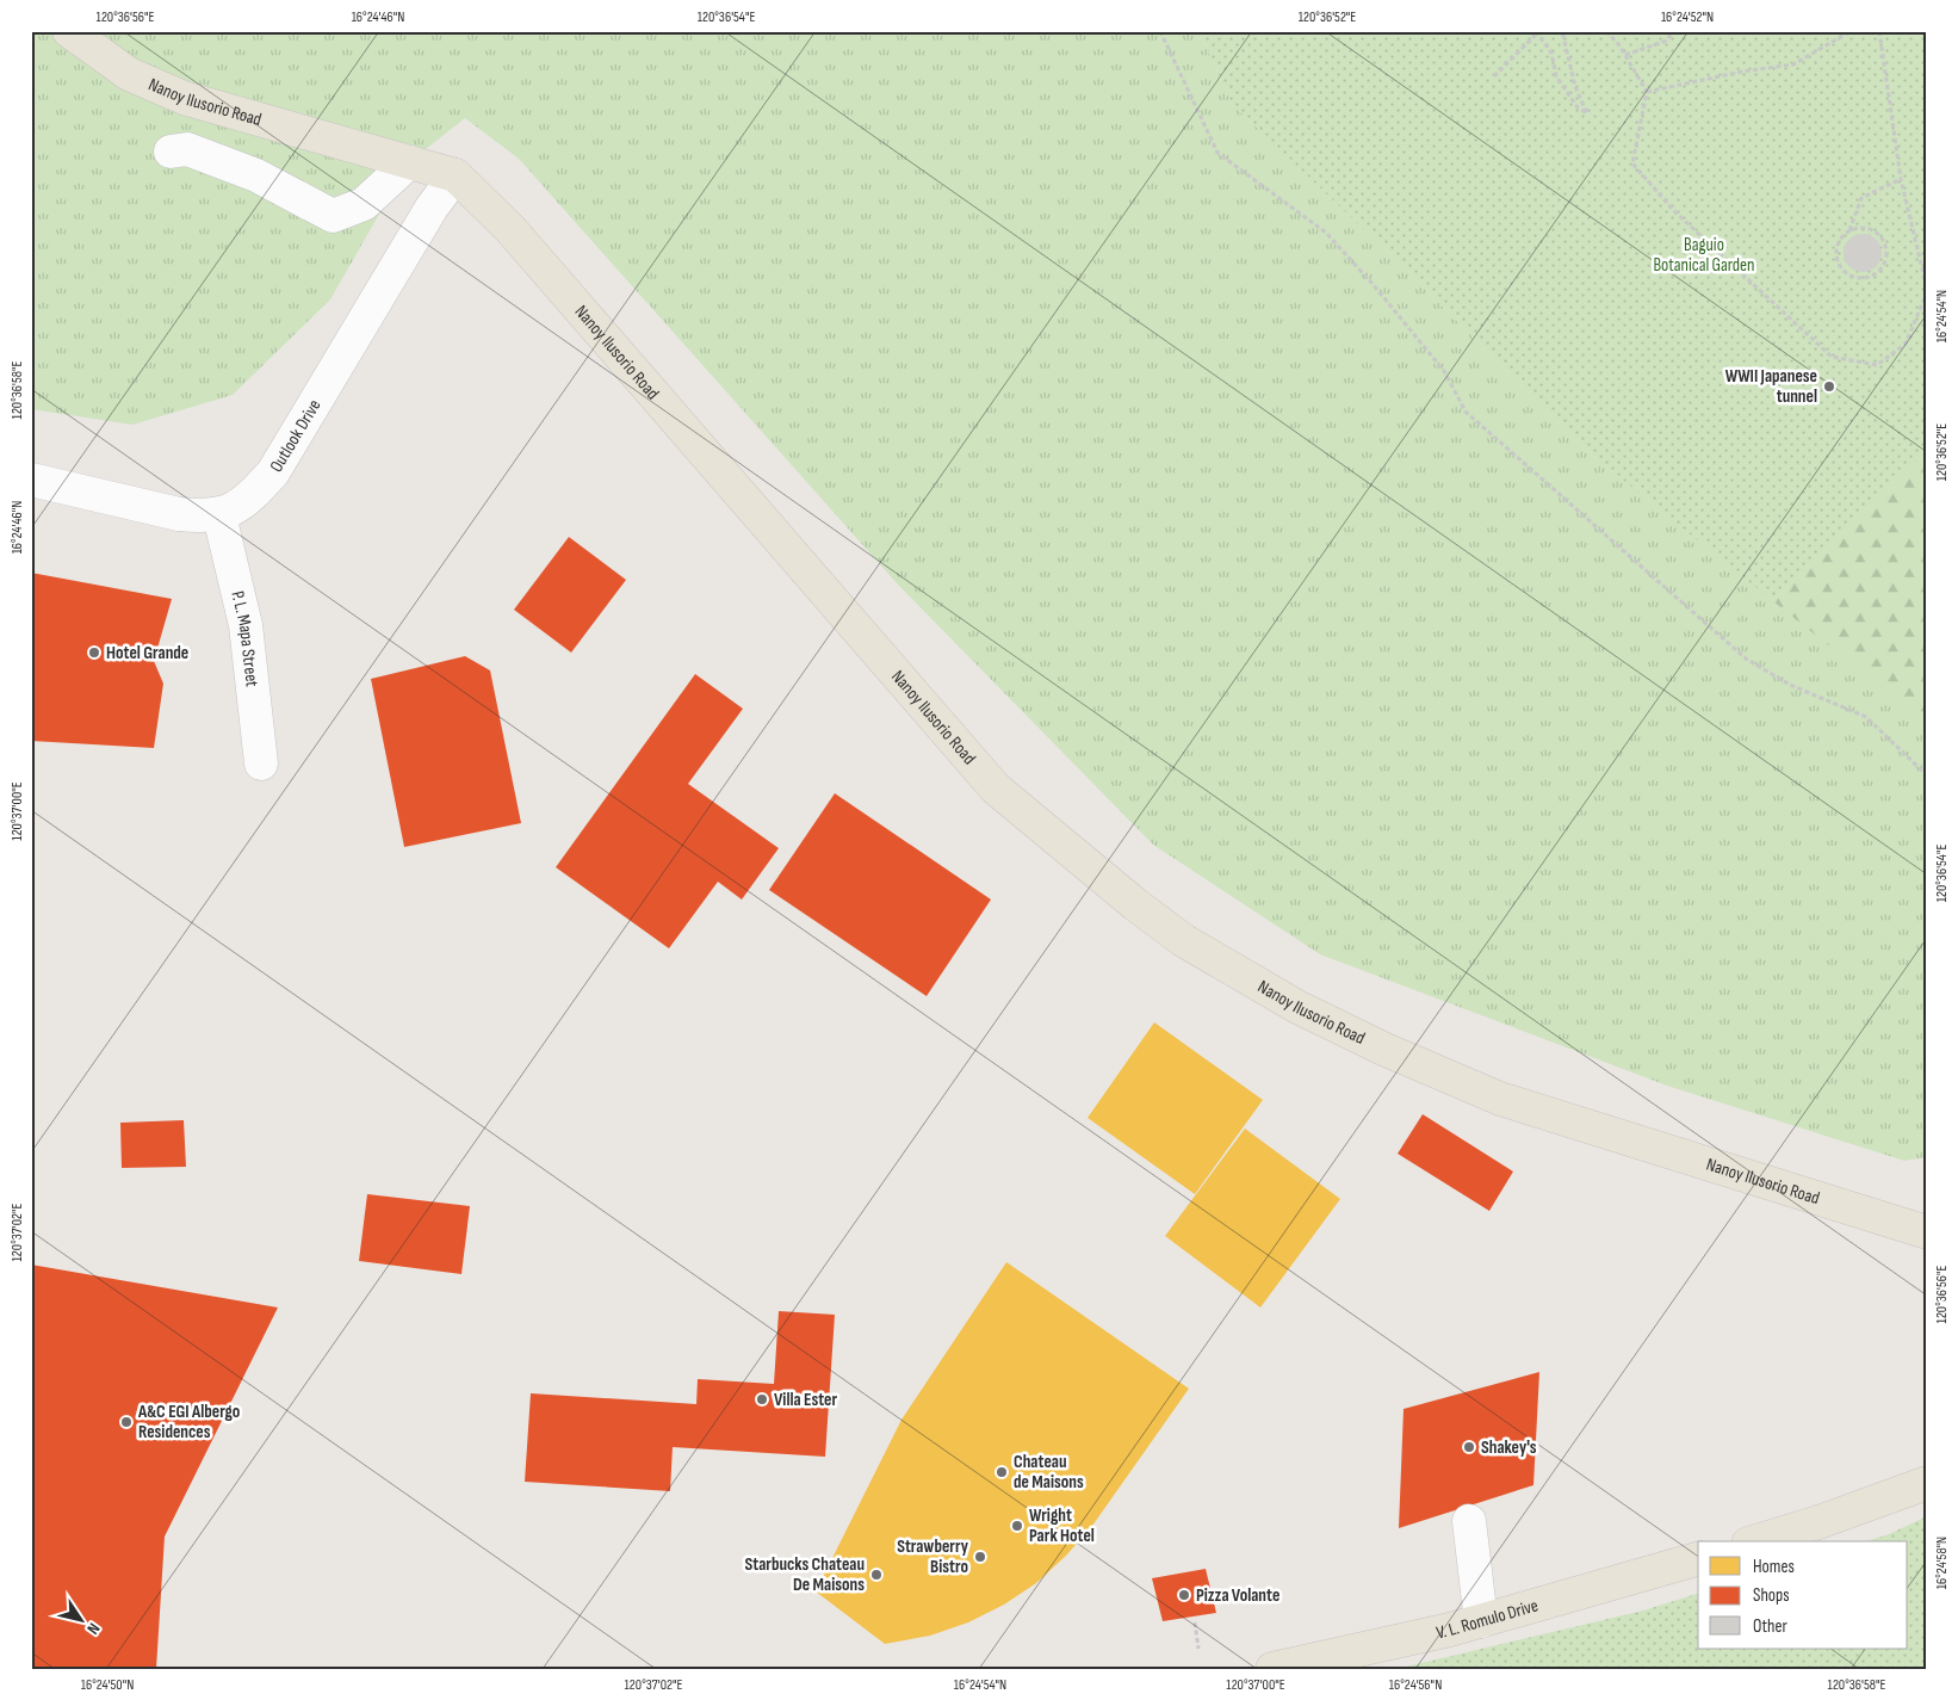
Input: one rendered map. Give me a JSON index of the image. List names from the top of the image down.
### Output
{
  "streets": {
    "main road": ["Nanoy Ilusorio Road", "V. L. Romulo Drive"],
    "street": ["Outlook Drive", "P. L. Mapa Street"]
  },
  "crossings": [
    ["Nanoy Ilusorio Road", "Outlook Drive"],
    ["Outlook Drive", "P. L. Mapa Street"]
  ],
  "parks": ["Baguio Botanical Garden"],
  "places": [
    "WWII Japanese tunnel",
    "Hotel Grande",
    "Villa Ester",
    "A&C EGI Albergo Residences",
    "Shakey's",
    "Chateau de Maisons",
    "Wright Park Hotel",
    "Strawberry Bistro",
    "Starbucks Chateau De Maisons",
    "Pizza Volante"
  ],
  "legend": ["Homes", "Shops", "Other"],
  "north": "bottom right",
  "coordinates": [
    "120°36'56\"E",
    "16°24'46\"N",
    "120°36'54\"E",
    "120°36'52\"E",
    "16°24'52\"N",
    "16°24'54\"N",
    "120°36'58\"E",
    "120°37'00\"E",
    "120°37'02\"E",
    "16°24'58\"N",
    "16°24'50\"N",
    "16°24'56\"N"
  ]
}
